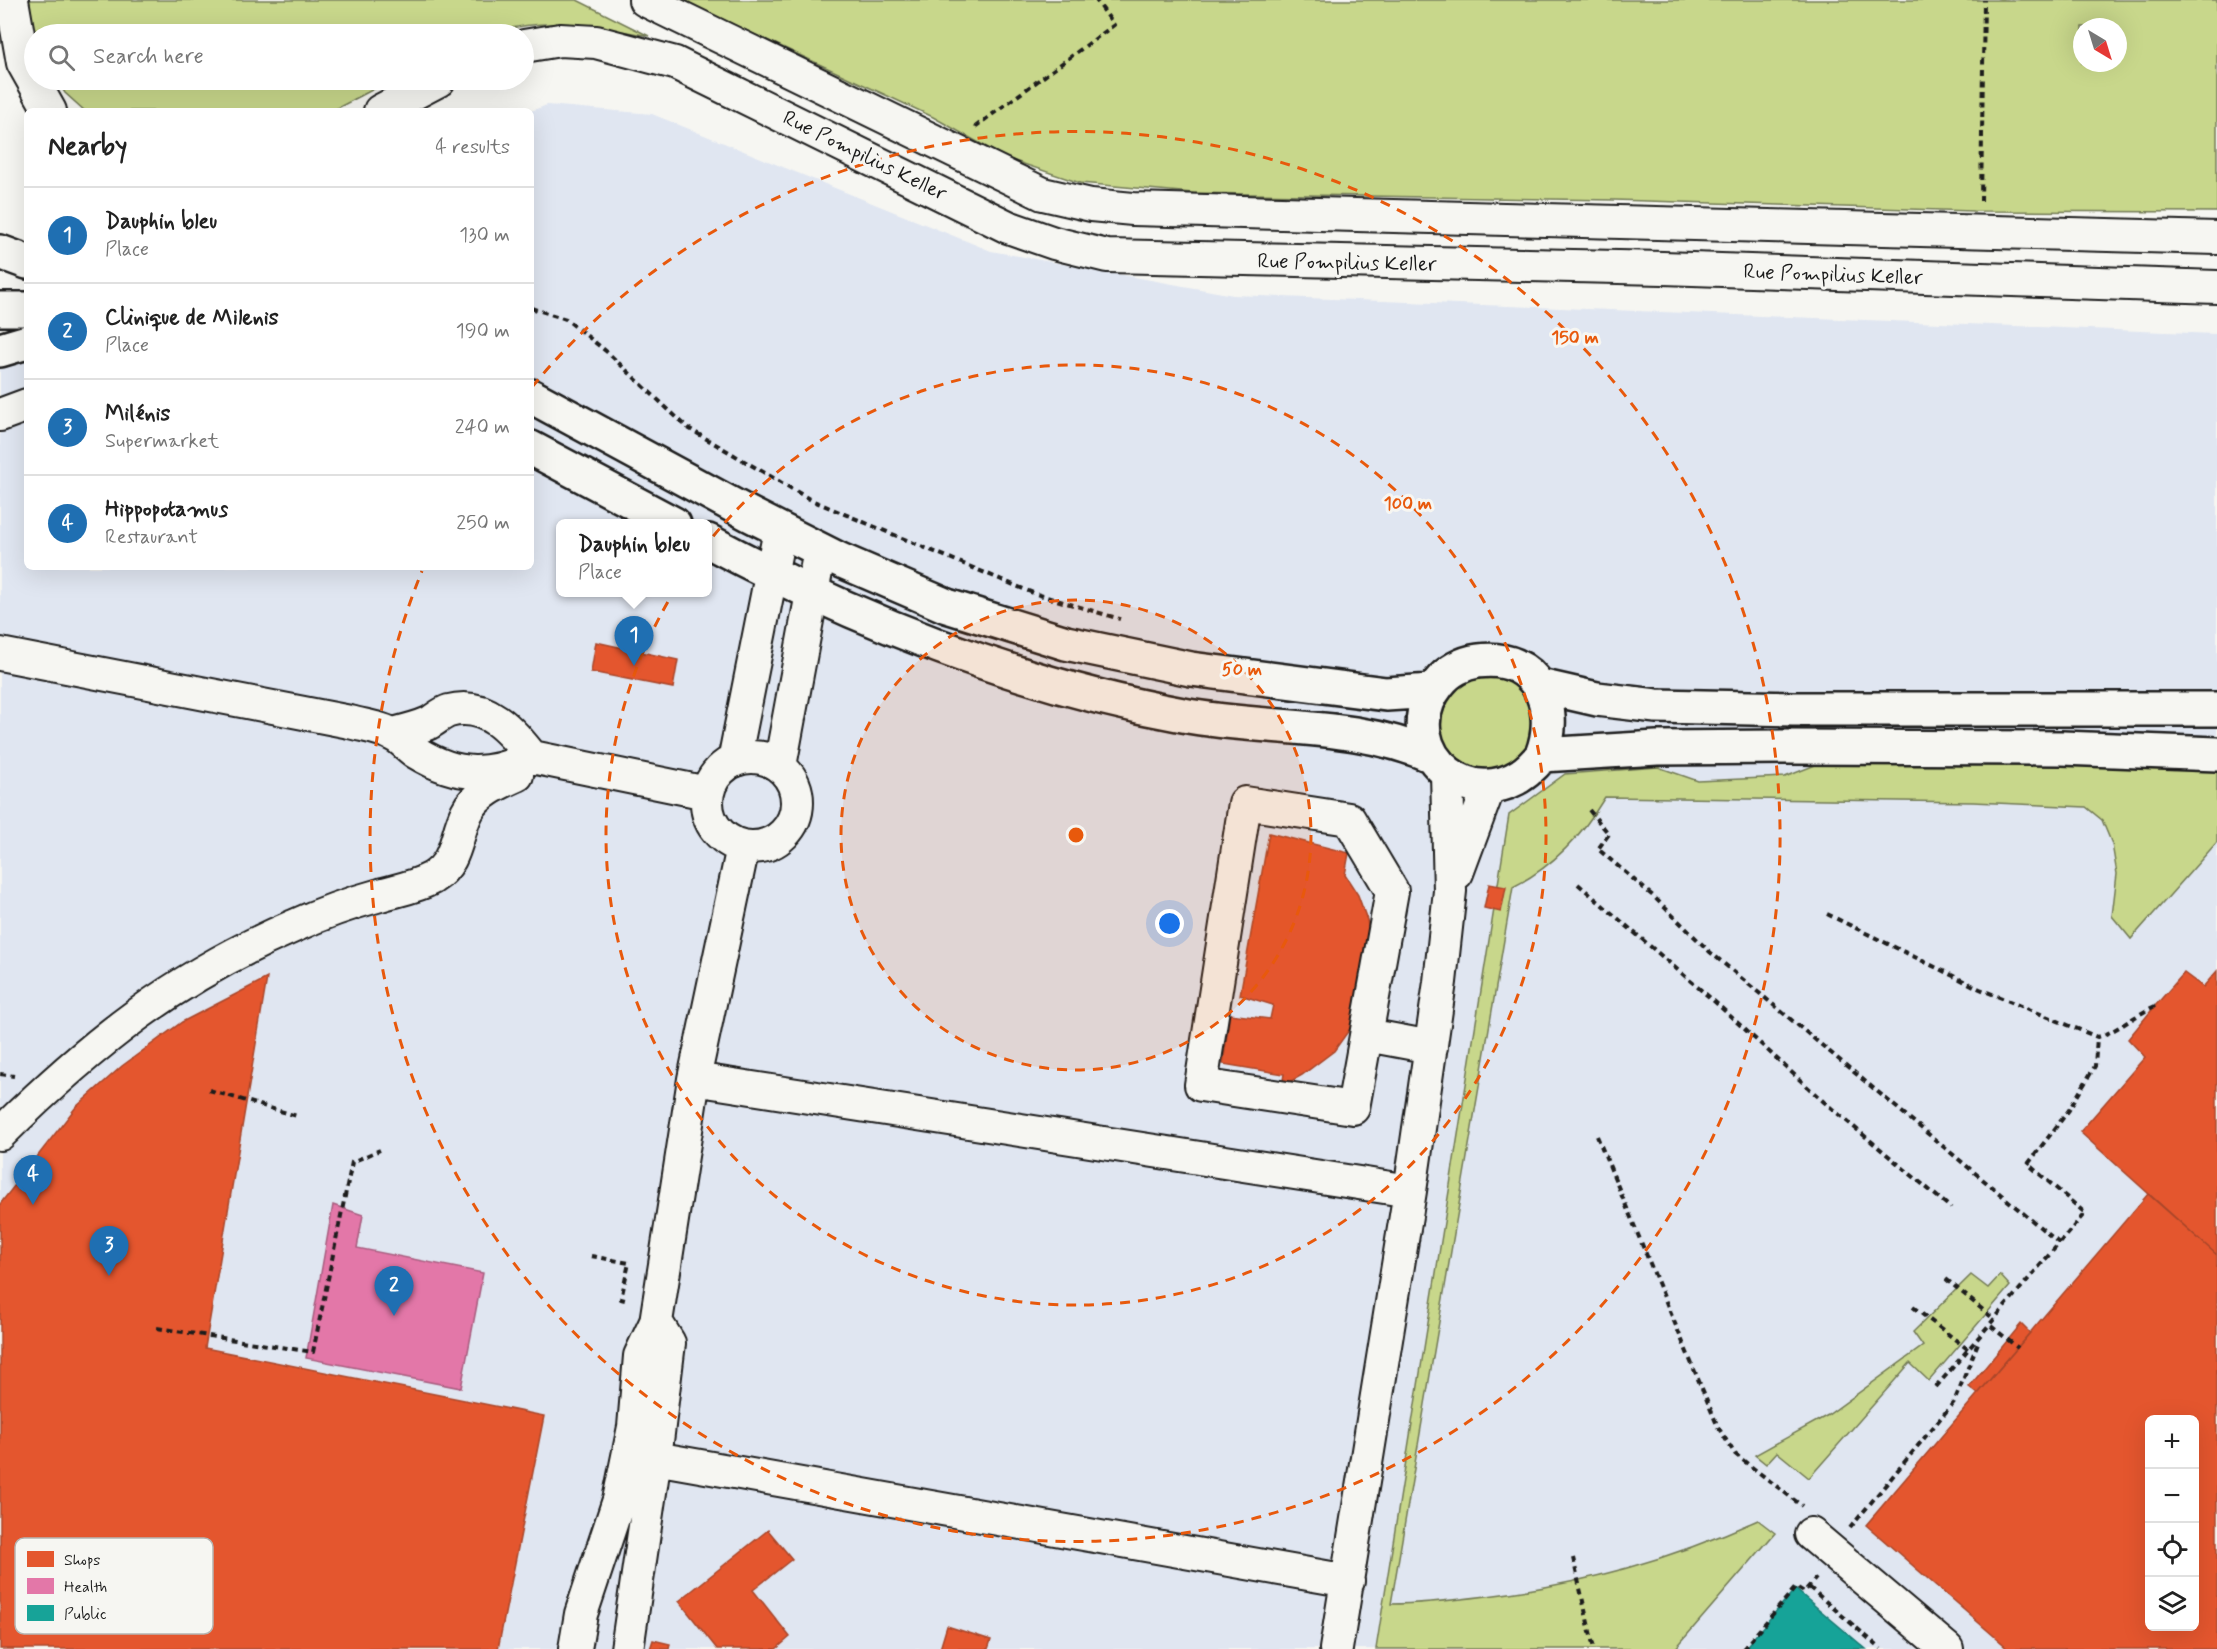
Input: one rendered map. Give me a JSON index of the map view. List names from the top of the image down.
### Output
{
  "streets": {
    "street": ["Rue Pompilius Keller"]
  },
  "legend": ["Shops", "Health", "Public"],
  "north": "bottom right",
  "page": {
    "search": "Search here",
    "heading": ["Nearby", "4 results"],
    "list": [
      {
        "mark": "1",
        "name": "Dauphin bleu",
        "note": "Place",
        "value": "130 m"
      },
      {
        "mark": "2",
        "name": "Clinique de Milenis",
        "note": "Place",
        "value": "190 m"
      },
      {
        "mark": "3",
        "name": "Milénis",
        "note": "Supermarket",
        "value": "240 m"
      },
      {
        "mark": "4",
        "name": "Hippopotamus",
        "note": "Restaurant",
        "value": "250 m"
      }
    ],
    "popup": ["Dauphin bleu", "Place"],
    "pins": [
      "1",
      "4",
      "3",
      "2"
    ],
    "map_buttons": ["+", "−"]
  },
  "rings": ["150 m", "100 m", "50 m"]
}
